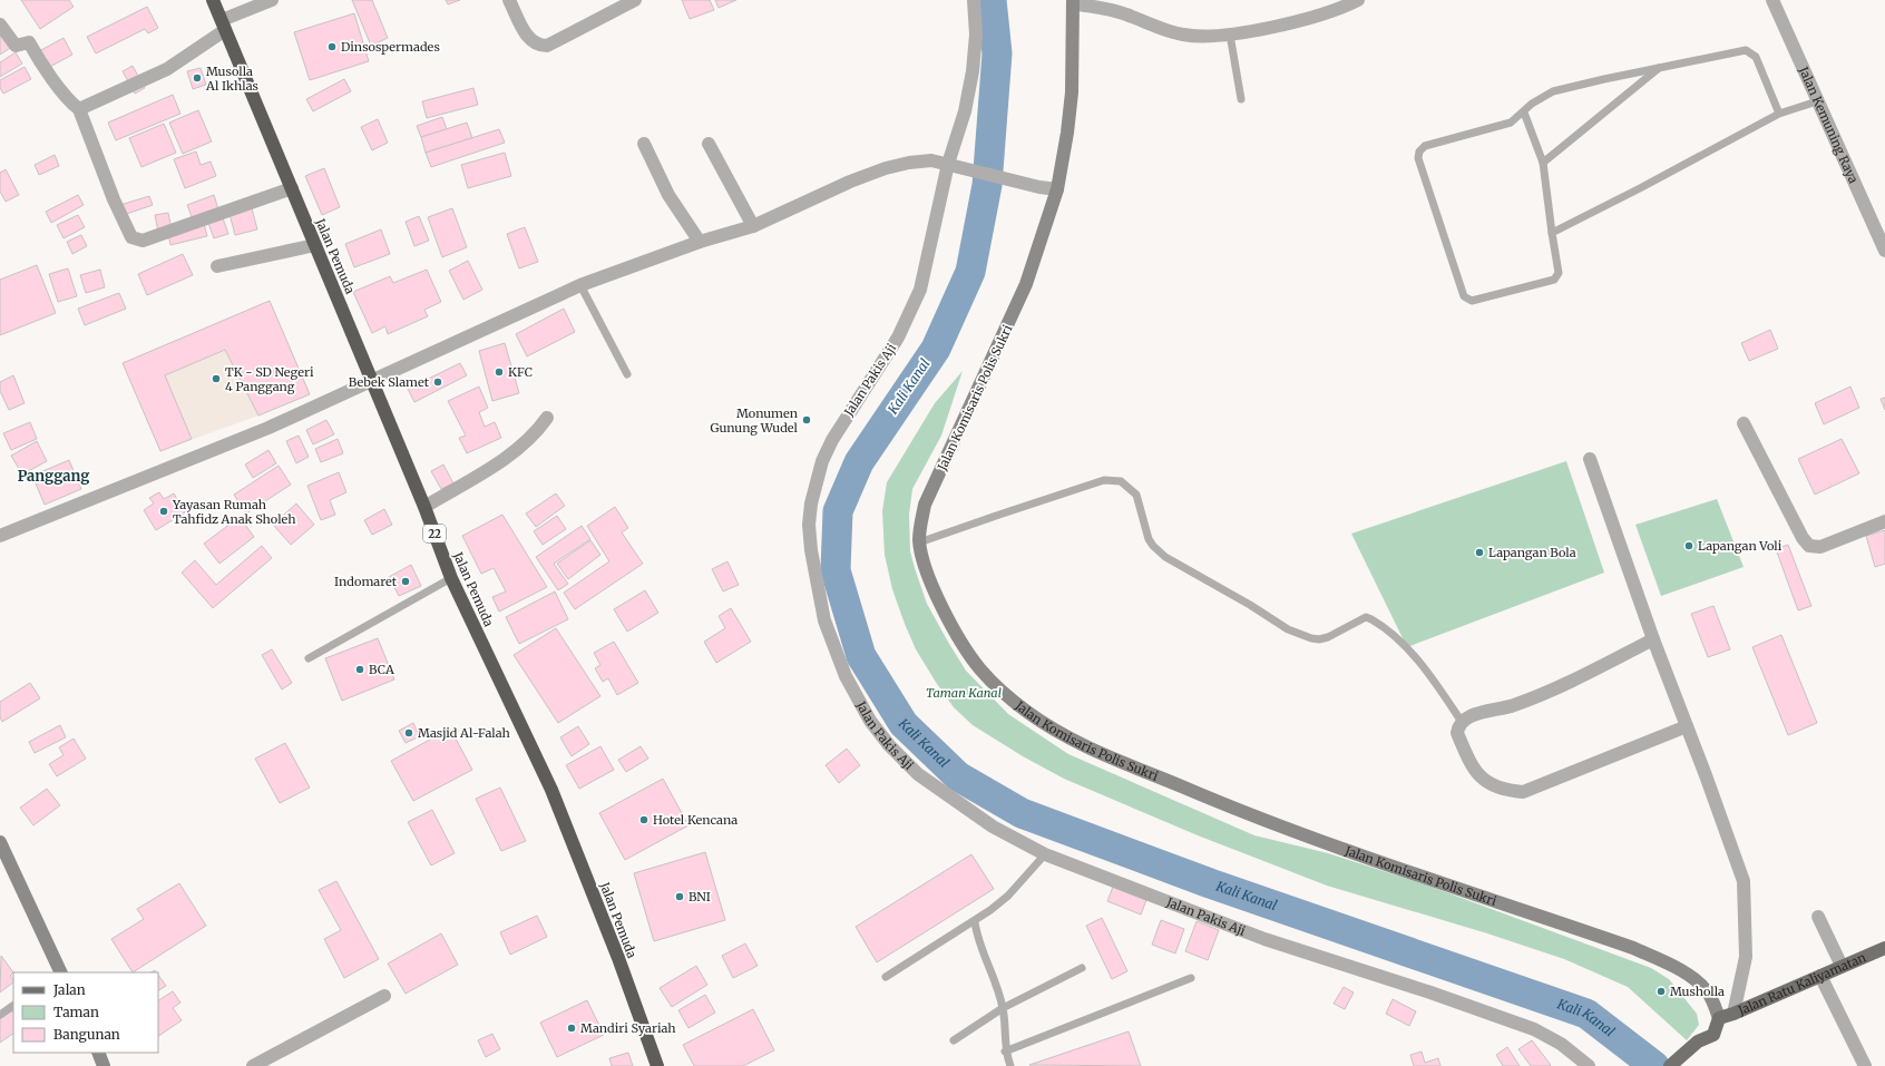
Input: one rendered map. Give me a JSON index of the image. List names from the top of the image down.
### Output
{
  "streets": {
    "highway": ["Jalan Pemuda", "22"],
    "main road": ["Jalan Komisaris Polis Sukri", "Jalan Ratu Kaliyamatan"],
    "street": ["Jalan Kemuning Raya", "Jalan Pakis Aji"]
  },
  "crossings": [
    ["Jalan Komisaris Polis Sukri", "Jalan Ratu Kaliyamatan"]
  ],
  "districts": ["Panggang"],
  "water": ["Kali Kanal"],
  "parks": ["Taman Kanal"],
  "places": [
    "Dinsospermades",
    "Musolla Al Ikhlas",
    "KFC",
    "TK - SD Negeri 4 Panggang",
    "Bebek Slamet",
    "Monumen Gunung Wudel",
    "Yayasan Rumah Tahfidz Anak Sholeh",
    "Lapangan Voli",
    "Lapangan Bola",
    "Indomaret",
    "BCA",
    "Masjid Al-Falah",
    "Hotel Kencana",
    "BNI",
    "Musholla",
    "Mandiri Syariah"
  ],
  "legend": ["Jalan", "Taman", "Bangunan"]
}
